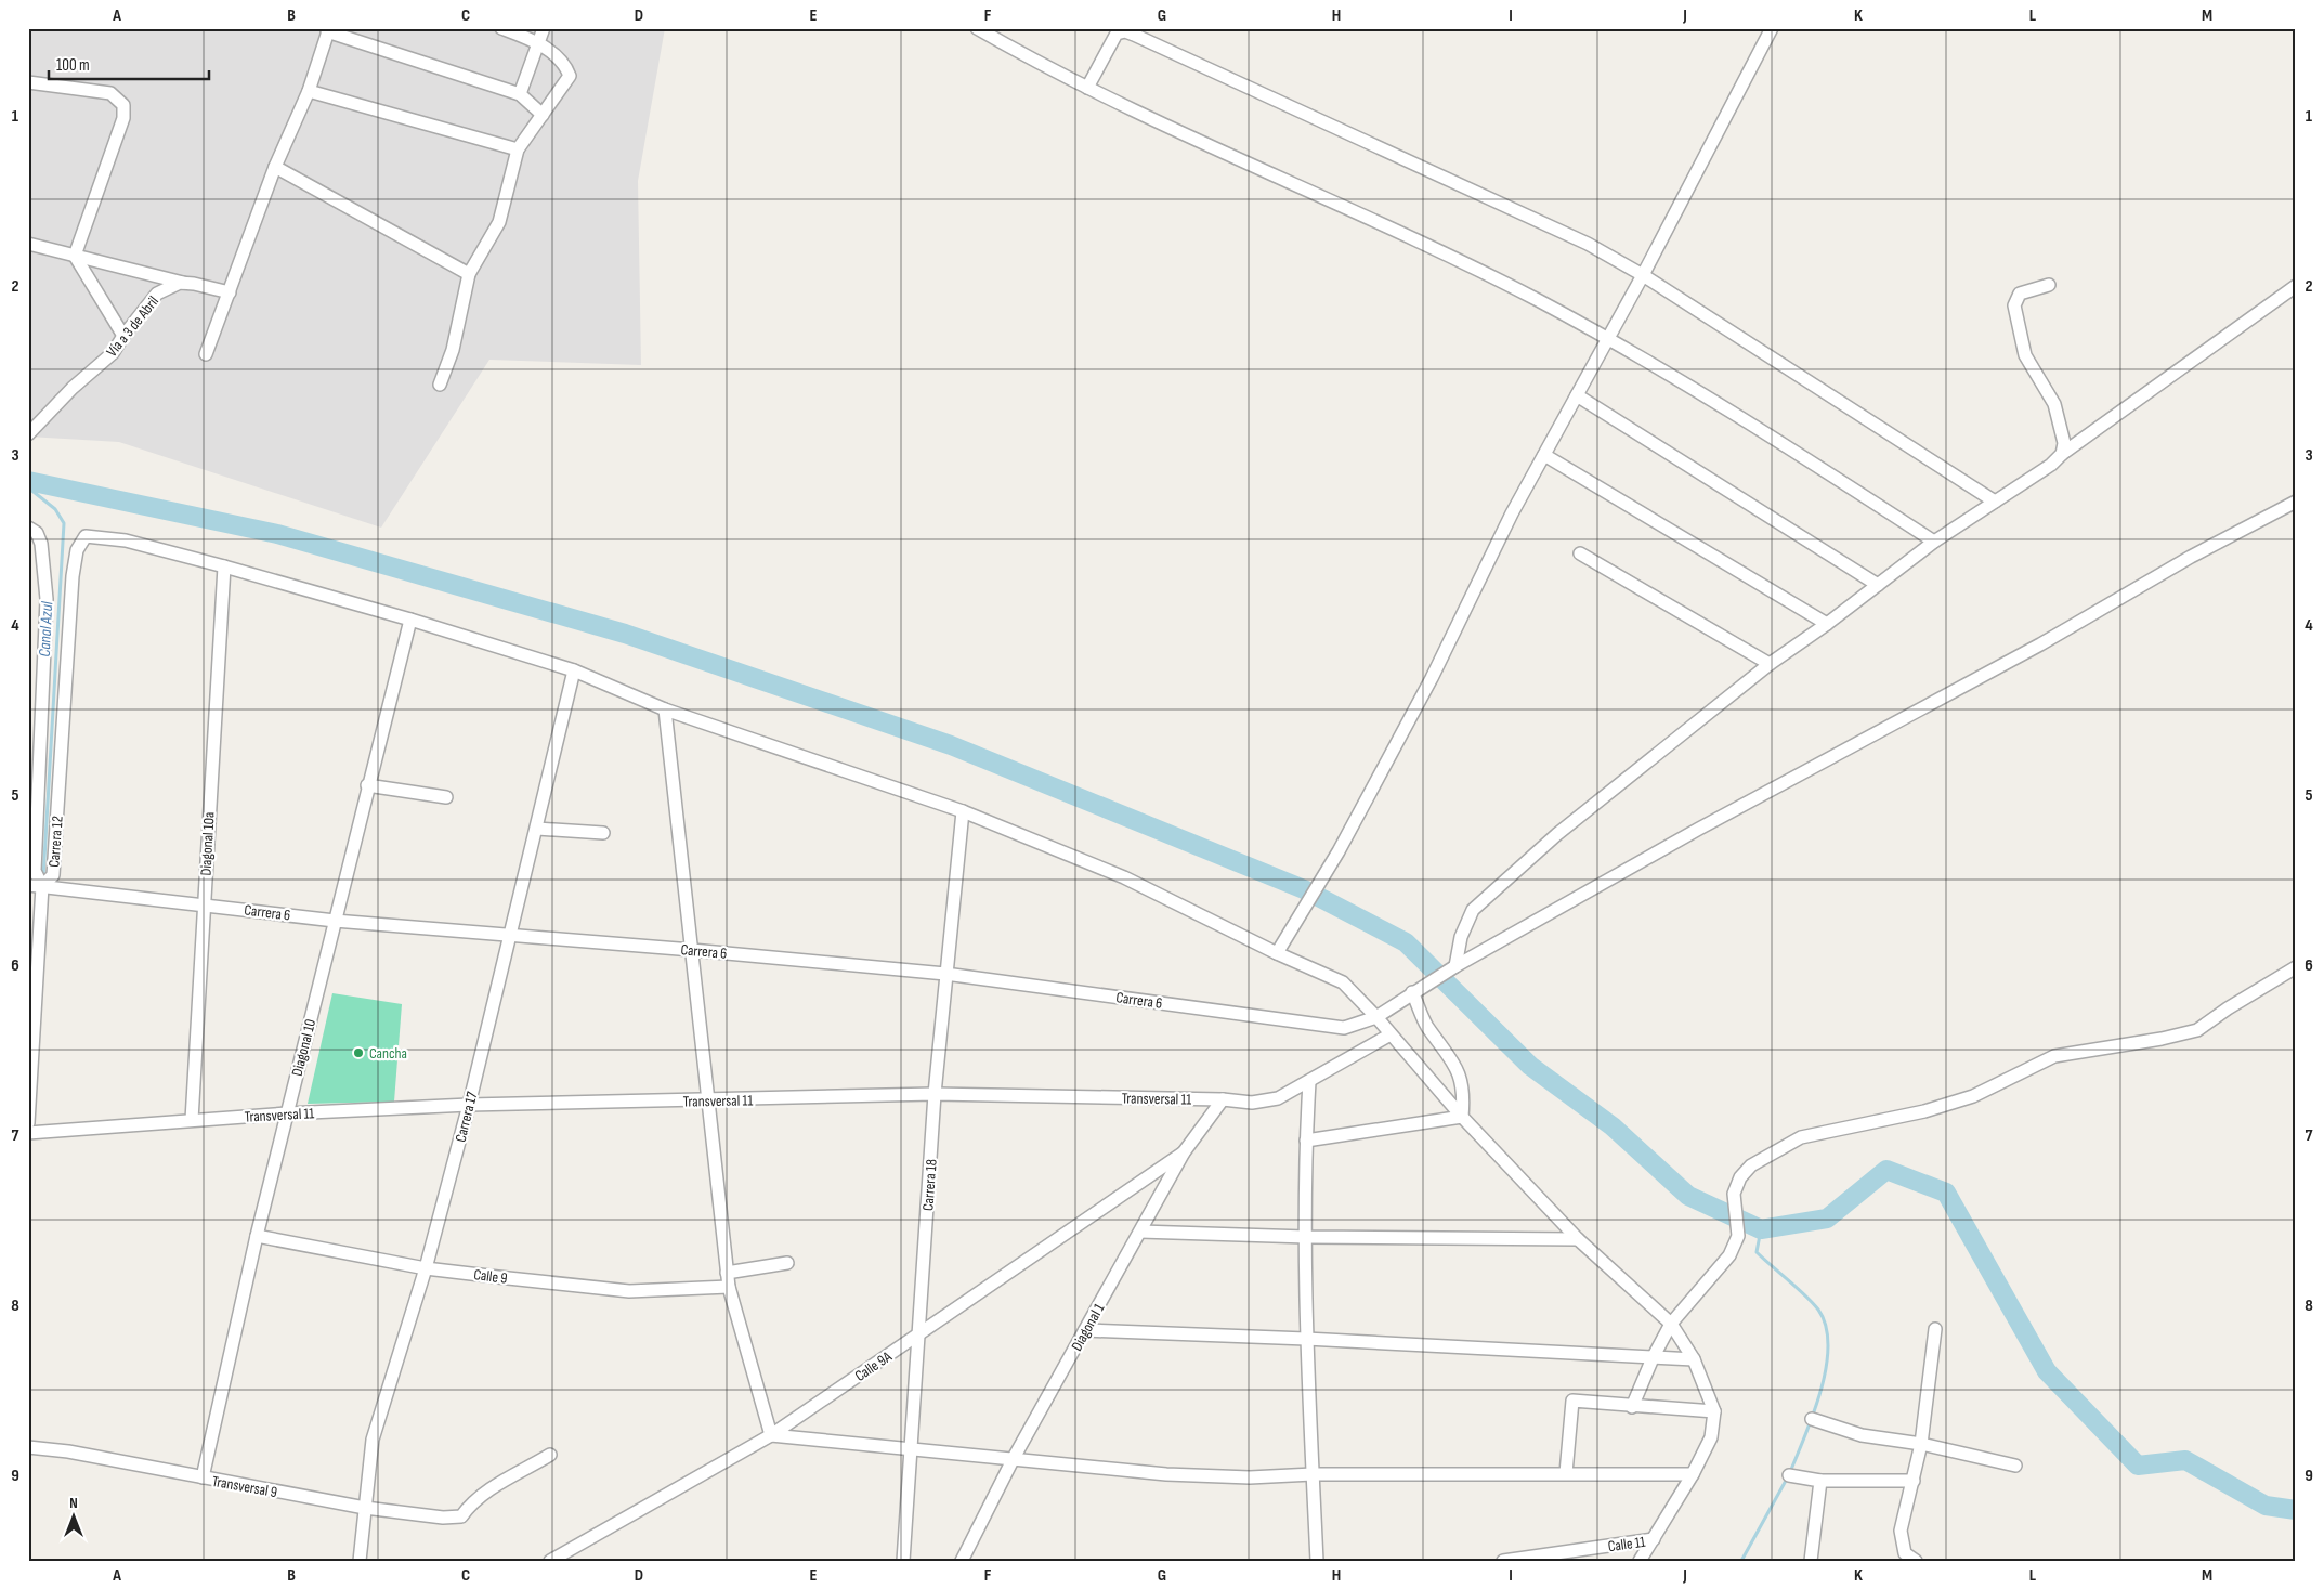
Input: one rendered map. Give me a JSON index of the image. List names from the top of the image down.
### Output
{
  "streets": {
    "street": [
      "Vía a 3 de Abril",
      "Carrera 12",
      "Diagonal 10a",
      "Carrera 6",
      "Diagonal 10",
      "Transversal 11",
      "Carrera 17",
      "Carrera 18",
      "Calle 9",
      "Diagonal 1",
      "Calle 9A",
      "Transversal 9",
      "Calle 11"
    ]
  },
  "crossings": [
    ["Carrera 12", "Diagonal 10a"],
    ["Carrera 12", "Carrera 6"],
    ["Diagonal 10a", "Carrera 6"],
    ["Diagonal 10a", "Transversal 11"],
    ["Carrera 6", "Diagonal 10"],
    ["Carrera 6", "Carrera 17"],
    ["Carrera 6", "Carrera 18"],
    ["Diagonal 10", "Transversal 11"],
    ["Diagonal 10", "Calle 9"],
    ["Diagonal 10", "Transversal 9"],
    ["Transversal 11", "Carrera 17"],
    ["Transversal 11", "Carrera 18"],
    ["Transversal 11", "Diagonal 1"],
    ["Carrera 17", "Calle 9"],
    ["Carrera 17", "Transversal 9"],
    ["Carrera 18", "Calle 9A"],
    ["Diagonal 1", "Calle 9A"]
  ],
  "water": ["Canal Azul"],
  "places": ["Cancha"],
  "scale_bar": "100 m",
  "north": "top",
  "grid": {
    "columns": [
      "A",
      "B",
      "C",
      "D",
      "E",
      "F",
      "G",
      "H",
      "I",
      "J",
      "K",
      "L",
      "M"
    ],
    "rows": [
      "1",
      "2",
      "3",
      "4",
      "5",
      "6",
      "7",
      "8",
      "9"
    ]
  }
}
